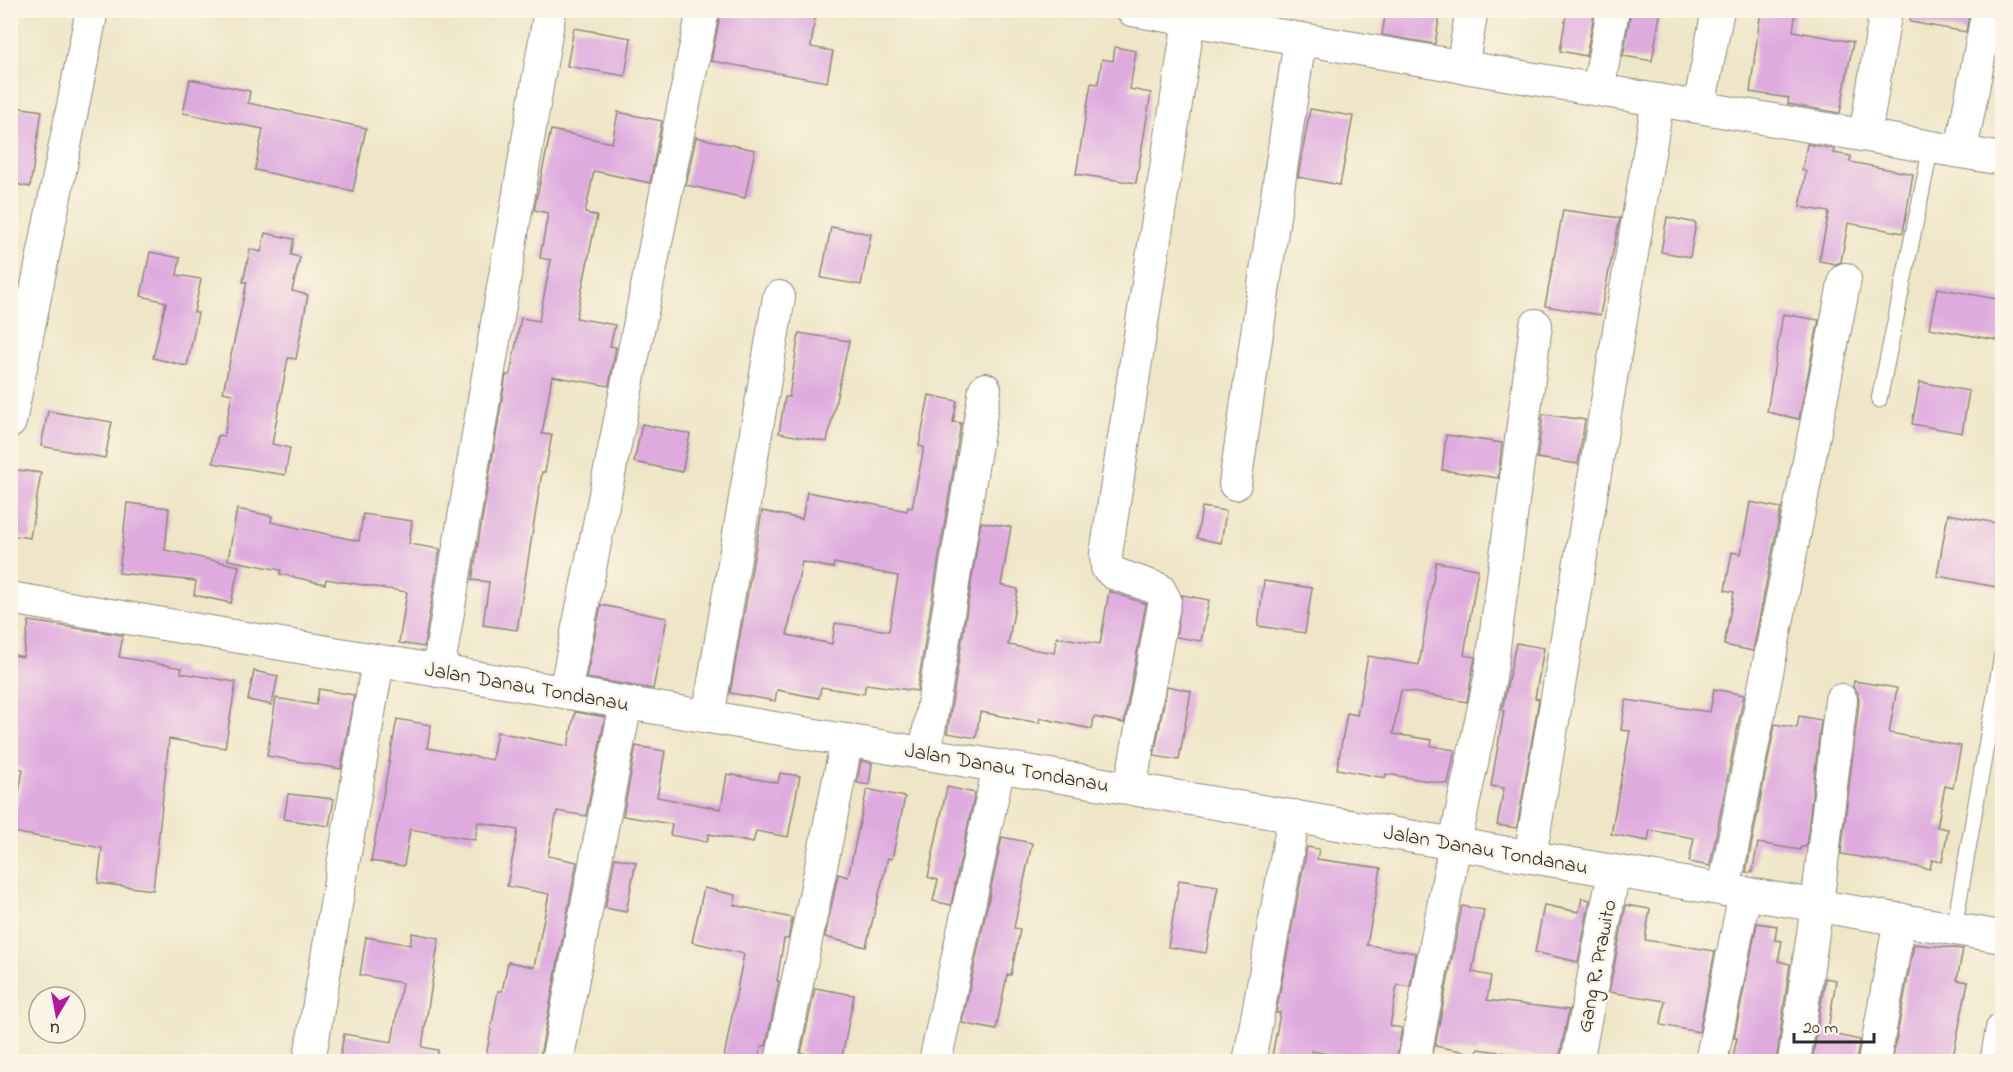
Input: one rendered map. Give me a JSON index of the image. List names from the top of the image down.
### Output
{
  "streets": {
    "street": ["Jalan Danau Tondanau", "Gang R. Prawito"]
  },
  "crossings": [
    ["Jalan Danau Tondanau", "Gang R. Prawito"]
  ],
  "scale_bar": "20 m",
  "north": "bottom"
}
